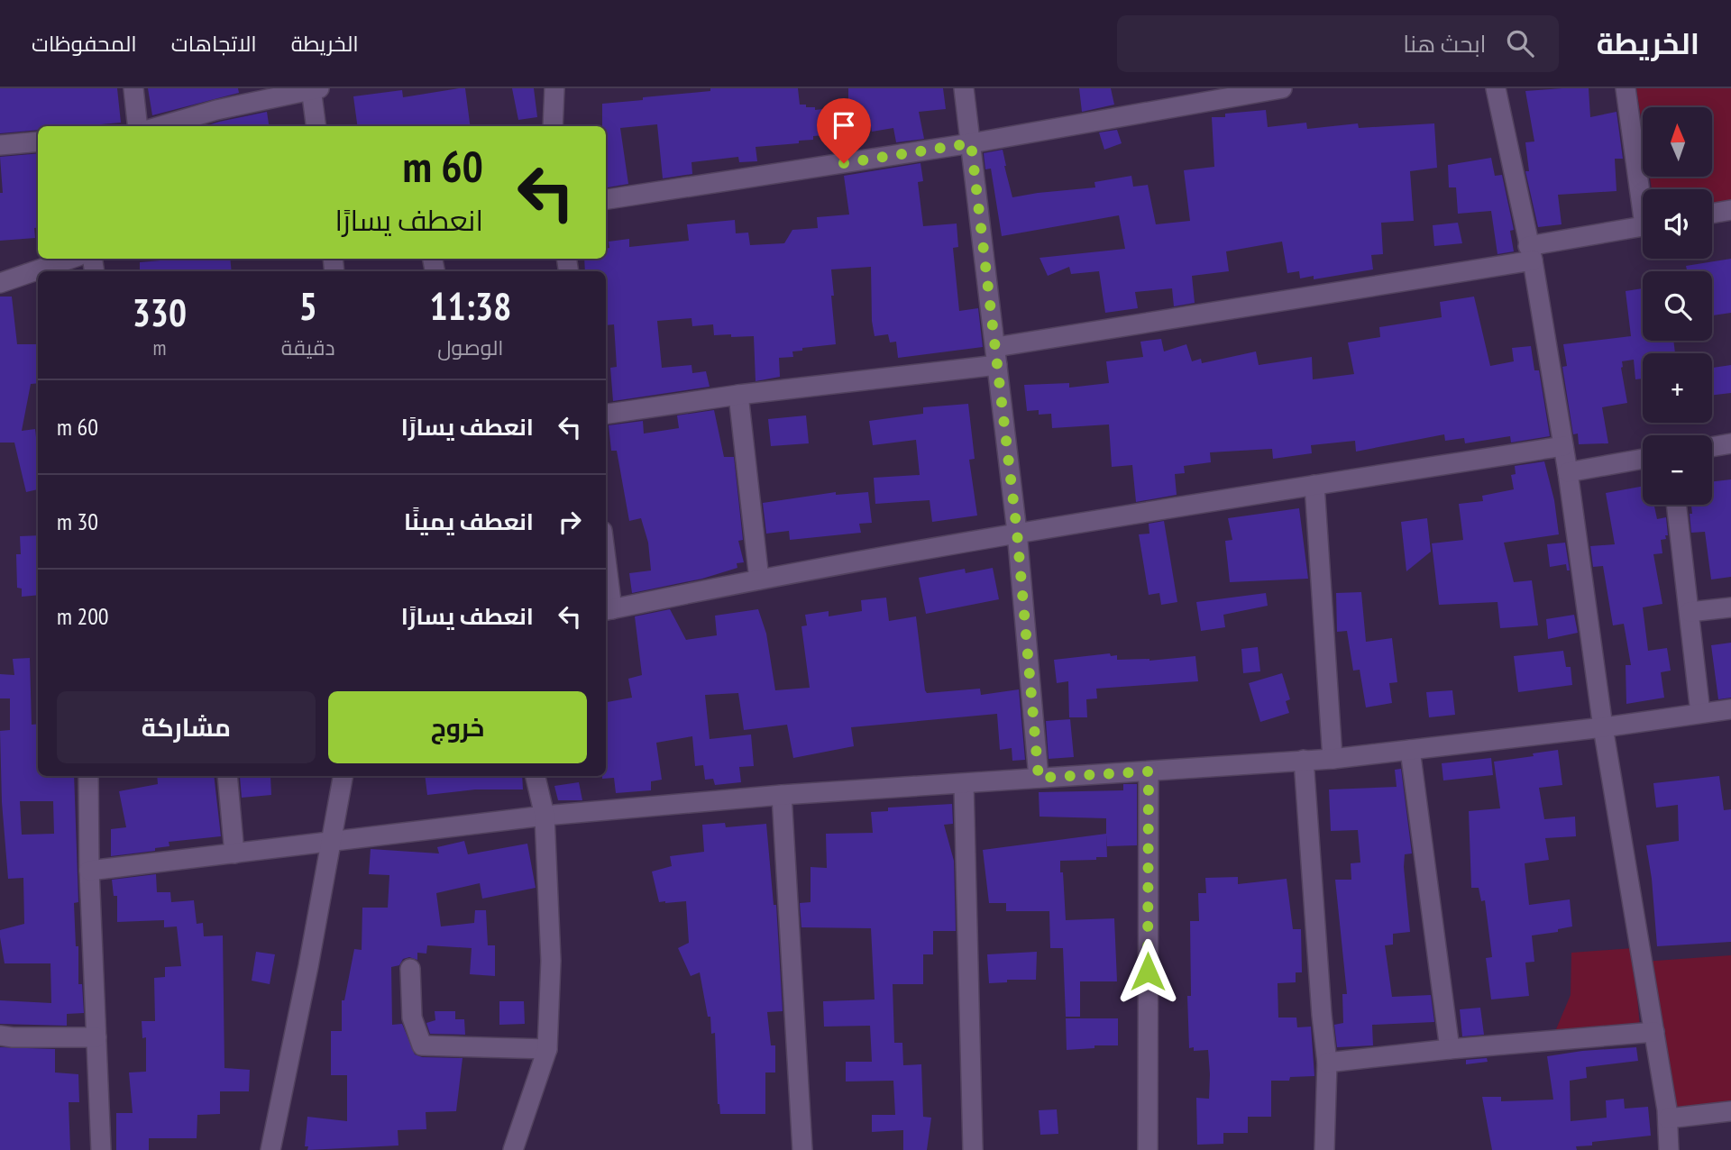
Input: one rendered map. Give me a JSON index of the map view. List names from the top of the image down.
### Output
{
  "north": "top",
  "page": {
    "header": "الخريطة",
    "search": "ابحث هنا",
    "nav": ["الخريطة", "الاتجاهات", "المحفوظات"],
    "map_buttons": ["+", "−"],
    "turn": ["60 m", "انعطف يسارًا"],
    "eta": [
      "11:38",
      "الوصول",
      "5",
      "دقيقة",
      "330",
      "m"
    ],
    "list": [
      {
        "name": "انعطف يسارًا",
        "value": "60 m"
      },
      {
        "name": "انعطف يمينًا",
        "value": "30 m"
      },
      {
        "name": "انعطف يسارًا",
        "value": "200 m"
      }
    ],
    "buttons": ["خروج", "مشاركة"]
  }
}
